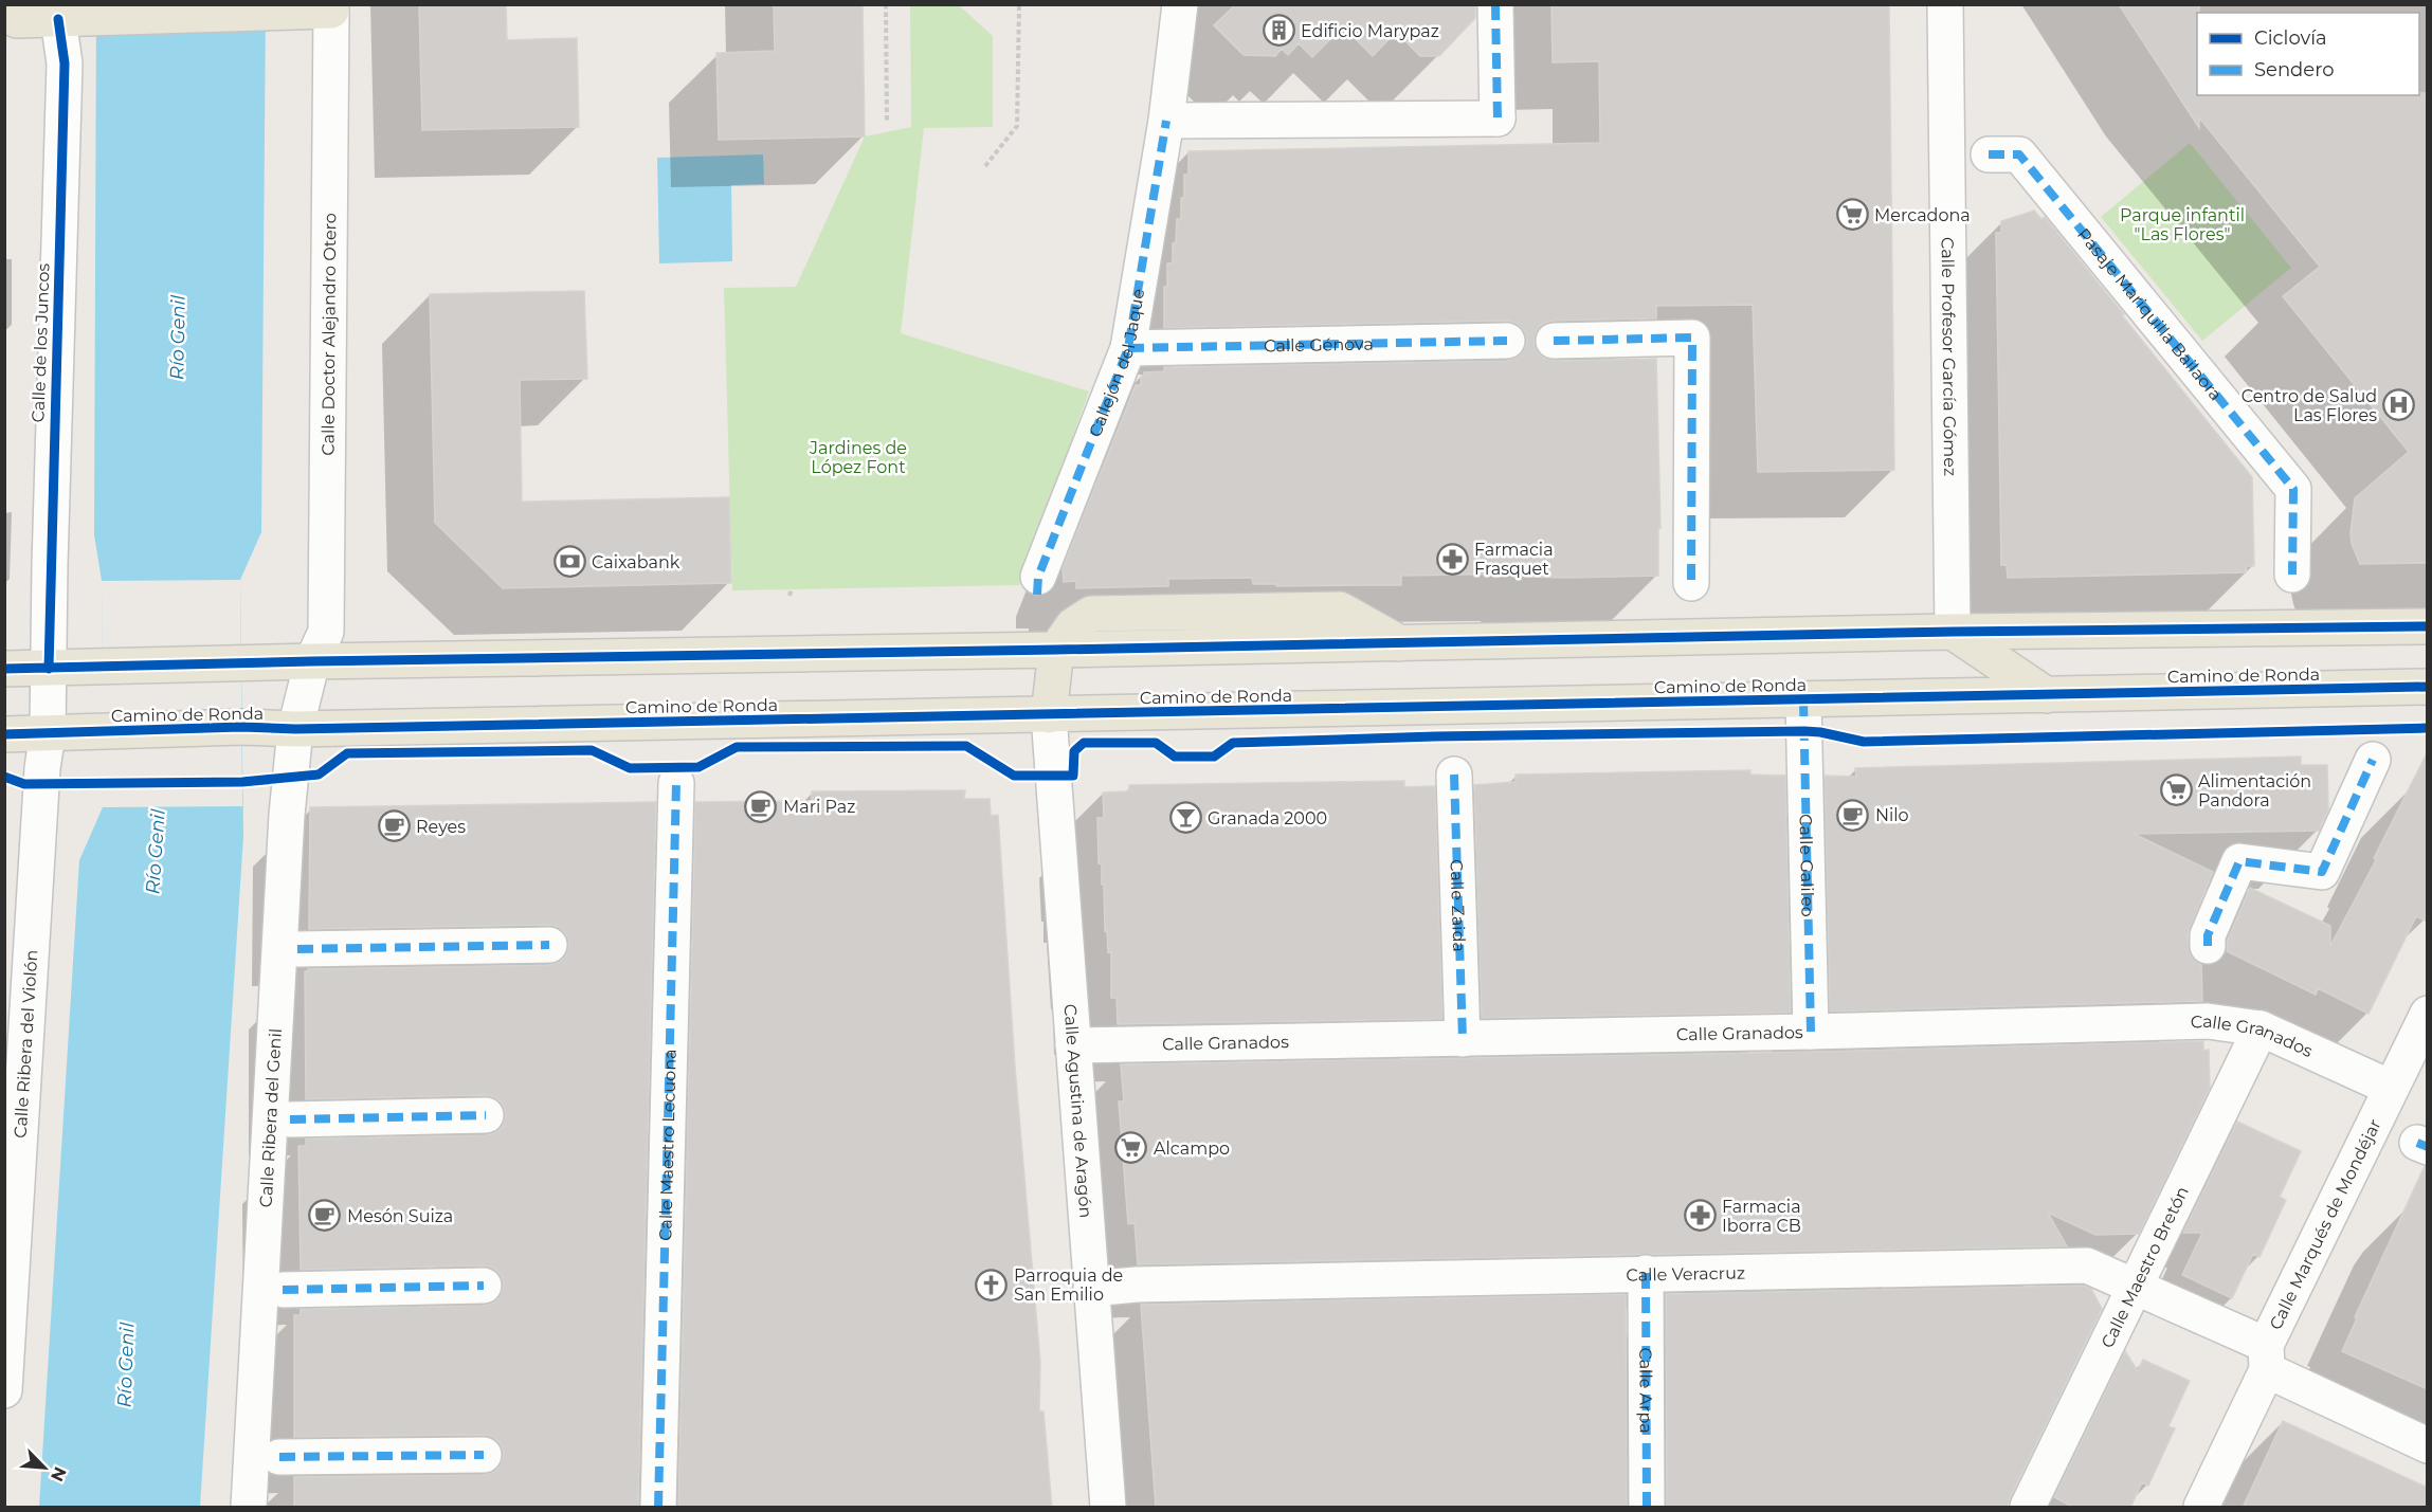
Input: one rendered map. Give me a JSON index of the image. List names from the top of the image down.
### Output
{
  "streets": {
    "main road": ["Camino de Ronda"],
    "street": [
      "Pasaje Mariquilla Bailaora",
      "Calle Doctor Alejandro Otero",
      "Calle de los Juncos",
      "Calle Génova",
      "Calle Profesor García Gómez",
      "Callejón del Jaque",
      "Calle Galileo",
      "Calle Zaida",
      "Calle Granados",
      "Calle Ribera del Violón",
      "Calle Agustina de Aragón",
      "Calle Ribera del Genil",
      "Calle Maestro Lecuona",
      "Calle Marqués de Mondéjar",
      "Calle Maestro Bretón",
      "Calle Veracruz",
      "Calle Arpa"
    ]
  },
  "crossings": [
    ["Calle Doctor Alejandro Otero", "Camino de Ronda"],
    ["Calle Doctor Alejandro Otero", "Calle Ribera del Genil"],
    ["Calle de los Juncos", "Camino de Ronda"],
    ["Calle de los Juncos", "Calle Ribera del Violón"],
    ["Calle Génova", "Callejón del Jaque"],
    ["Camino de Ronda", "Calle Galileo"],
    ["Camino de Ronda", "Calle Ribera del Violón"],
    ["Camino de Ronda", "Calle Agustina de Aragón"],
    ["Camino de Ronda", "Calle Ribera del Genil"],
    ["Calle Galileo", "Calle Granados"],
    ["Calle Zaida", "Calle Granados"],
    ["Calle Granados", "Calle Agustina de Aragón"],
    ["Calle Granados", "Calle Marqués de Mondéjar"],
    ["Calle Granados", "Calle Maestro Bretón"],
    ["Calle Agustina de Aragón", "Calle Veracruz"],
    ["Calle Marqués de Mondéjar", "Calle Veracruz"],
    ["Calle Maestro Bretón", "Calle Veracruz"],
    ["Calle Veracruz", "Calle Arpa"]
  ],
  "water": ["Río Genil"],
  "parks": ["Parque infantil \"Las Flores\"", "Jardines de López Font"],
  "places": {
    "building": ["Edificio Marypaz"],
    "supermarket": ["Mercadona", "Alimentación Pandora", "Alcampo"],
    "hospital": ["Centro de Salud Las Flores"],
    "pharmacy": ["Farmacia Frasquet", "Farmacia Iborra CB"],
    "bank": ["Caixabank"],
    "cafe": [
      "Mari Paz",
      "Nilo",
      "Reyes",
      "Mesón Suiza"
    ],
    "bar": ["Granada 2000"],
    "church": ["Parroquia de San Emilio"]
  },
  "legend": ["Ciclovía", "Sendero"],
  "north": "bottom right"
}
